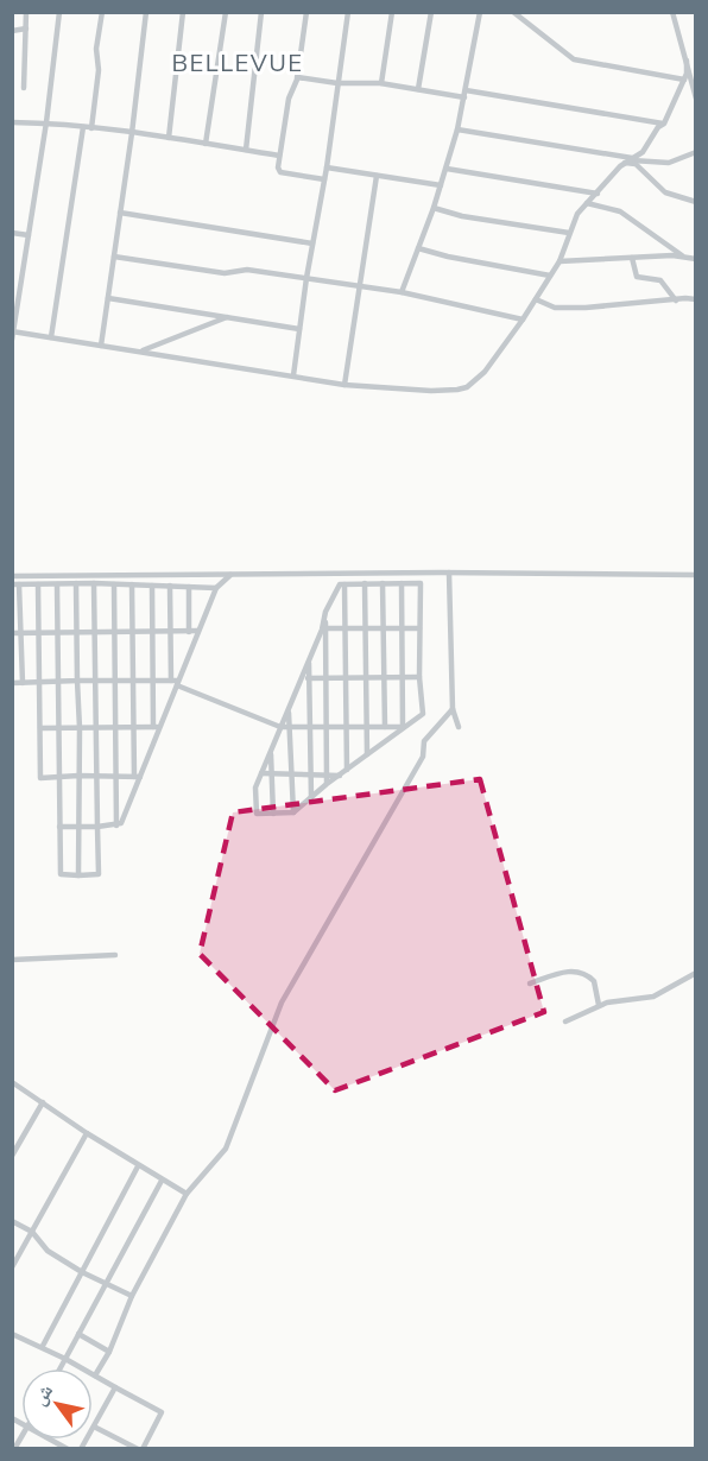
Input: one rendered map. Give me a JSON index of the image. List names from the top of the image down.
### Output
{
  "districts": ["BELLEVUE"],
  "north": "top left"
}
